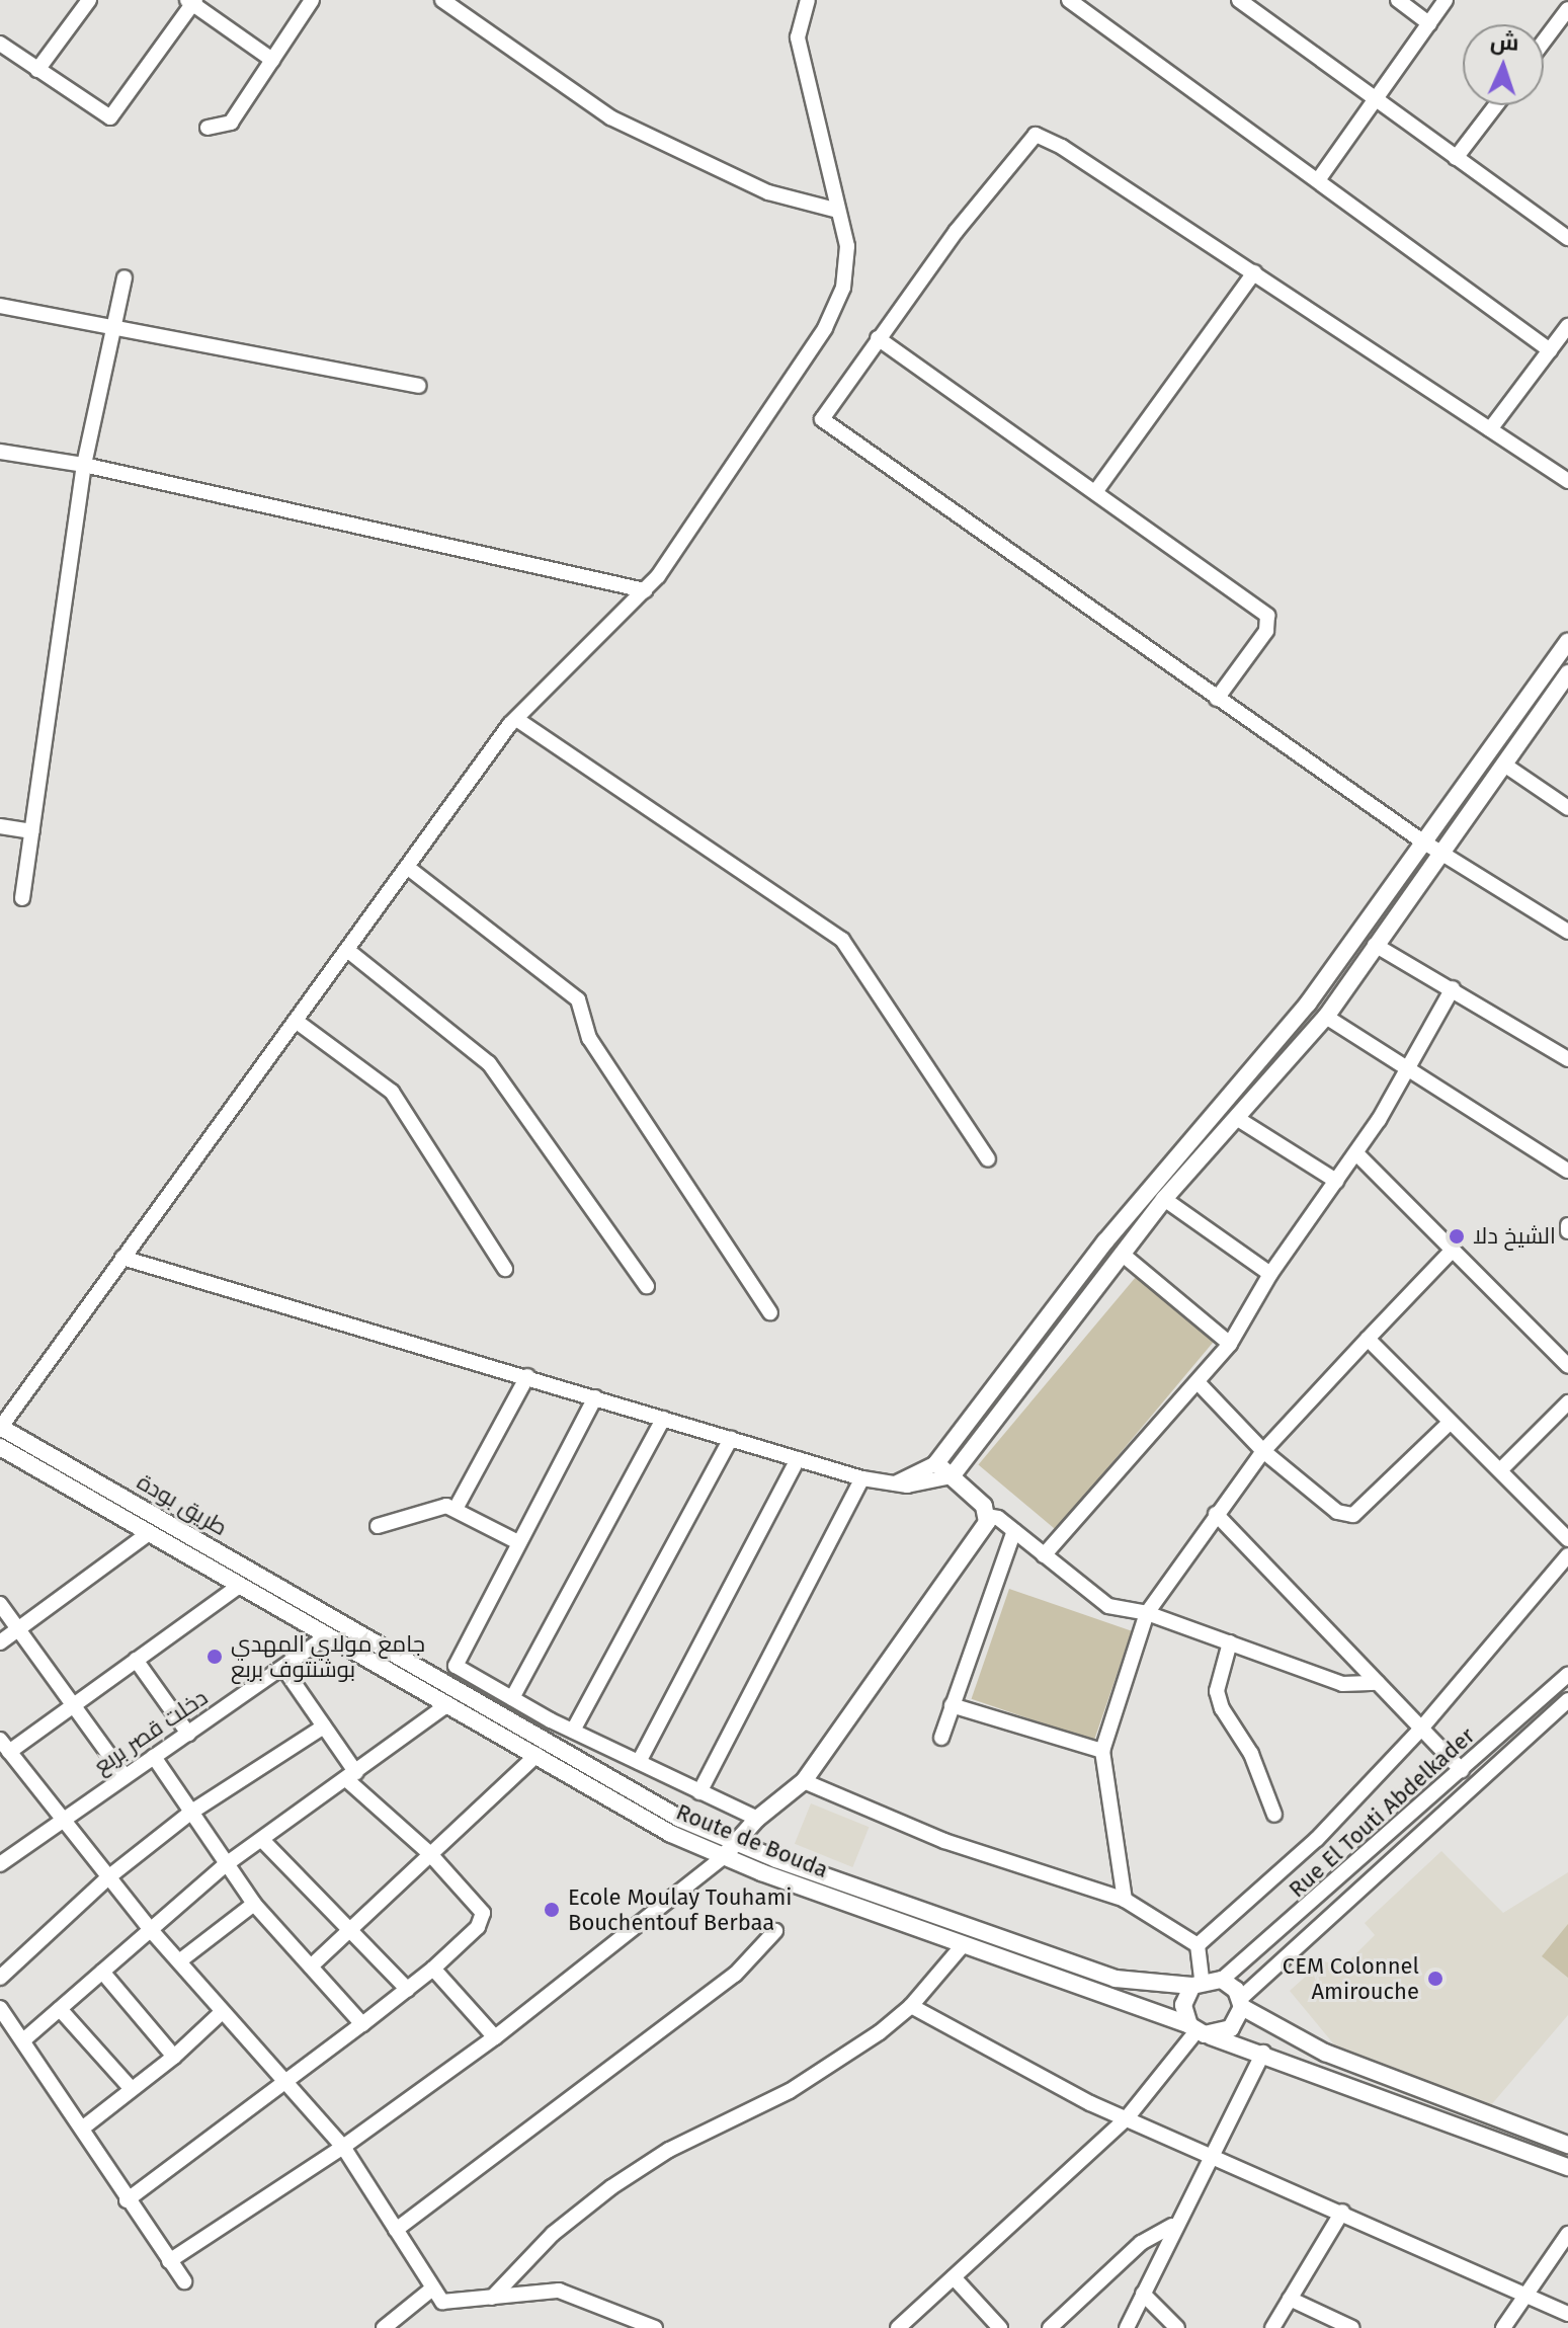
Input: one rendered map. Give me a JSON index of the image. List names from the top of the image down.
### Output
{
  "streets": {
    "main road": ["طريق بودة", "Route de Bouda"],
    "street": ["دخلت قصر بربع", "Rue El Touti Abdelkader"]
  },
  "crossings": [
    ["طريق بودة", "دخلت قصر بربع"],
    ["طريق بودة", "Route de Bouda"],
    ["دخلت قصر بربع", "Route de Bouda"],
    ["Rue El Touti Abdelkader", "Route de Bouda"]
  ],
  "places": [
    "الشيخ دلا",
    "جامع مولاي المهدي بوشنتوف بربع",
    "Ecole Moulay Touhami Bouchentouf Berbaa",
    "CEM Colonnel Amirouche"
  ],
  "north": "top"
}
